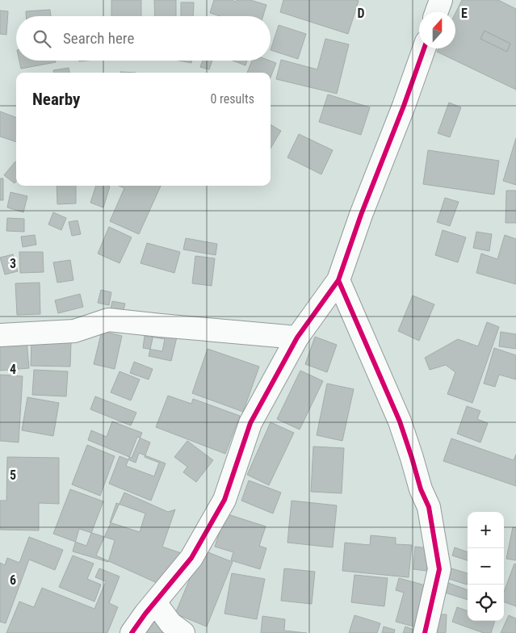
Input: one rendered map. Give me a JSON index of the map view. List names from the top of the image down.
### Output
{
  "north": "top",
  "page": {
    "search": "Search here",
    "heading": ["Nearby", "0 results"],
    "map_buttons": ["+", "−"]
  },
  "grid": {
    "columns": ["D", "E"],
    "rows": [
      "3",
      "4",
      "5",
      "6"
    ]
  }
}
